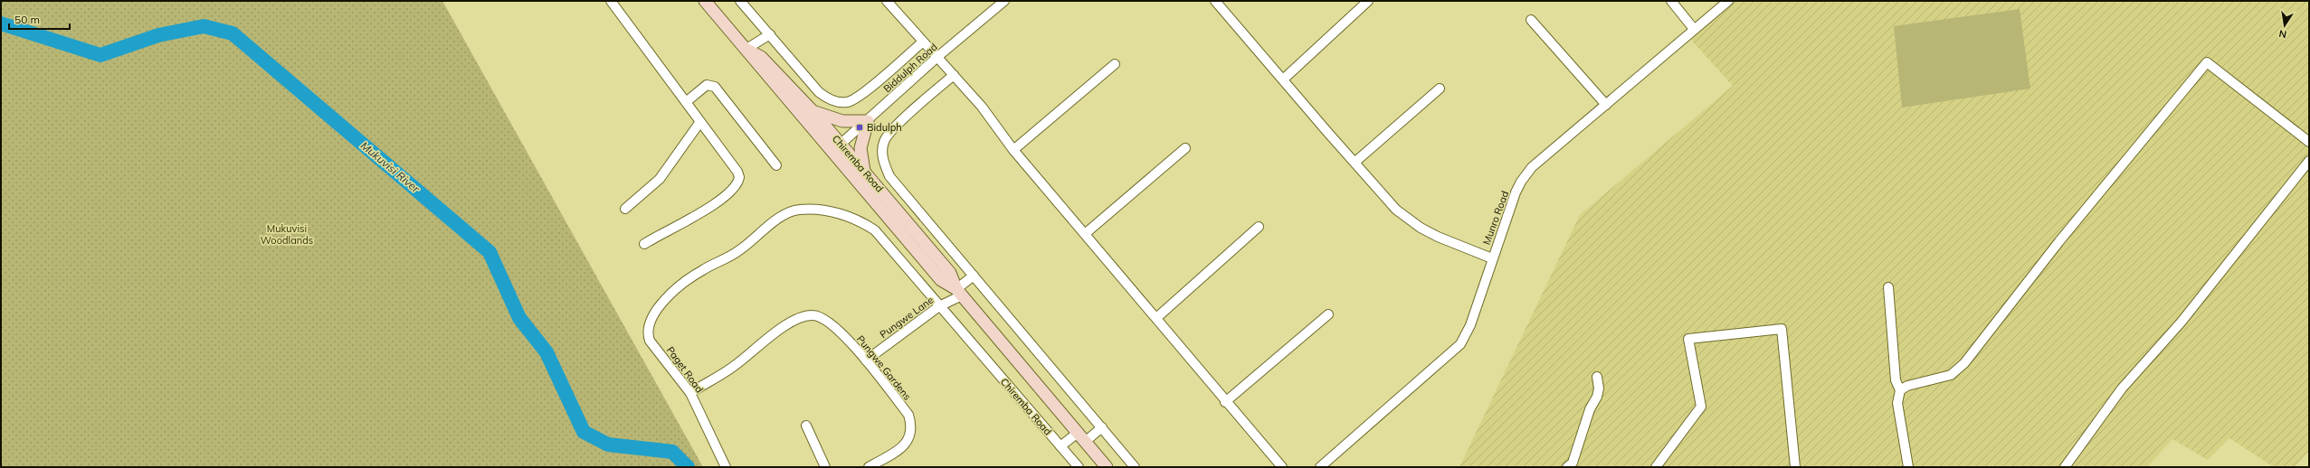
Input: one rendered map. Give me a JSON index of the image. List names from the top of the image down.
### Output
{
  "streets": {
    "main road": ["Chiremba Road"],
    "street": [
      "Biddulph Road",
      "Munro Road",
      "Pungwe Lane",
      "Pungwe Gardens",
      "Paget Road"
    ]
  },
  "crossings": [
    ["Biddulph Road", "Chiremba Road"],
    ["Chiremba Road", "Pungwe Lane"],
    ["Chiremba Road", "Paget Road"],
    ["Pungwe Lane", "Pungwe Gardens"],
    ["Pungwe Gardens", "Paget Road"]
  ],
  "water": ["Mukuvisi River"],
  "parks": ["Mukuvisi Woodlands"],
  "places": {
    "transit": ["Bidulph"]
  },
  "scale_bar": "50 m",
  "north": "bottom"
}
